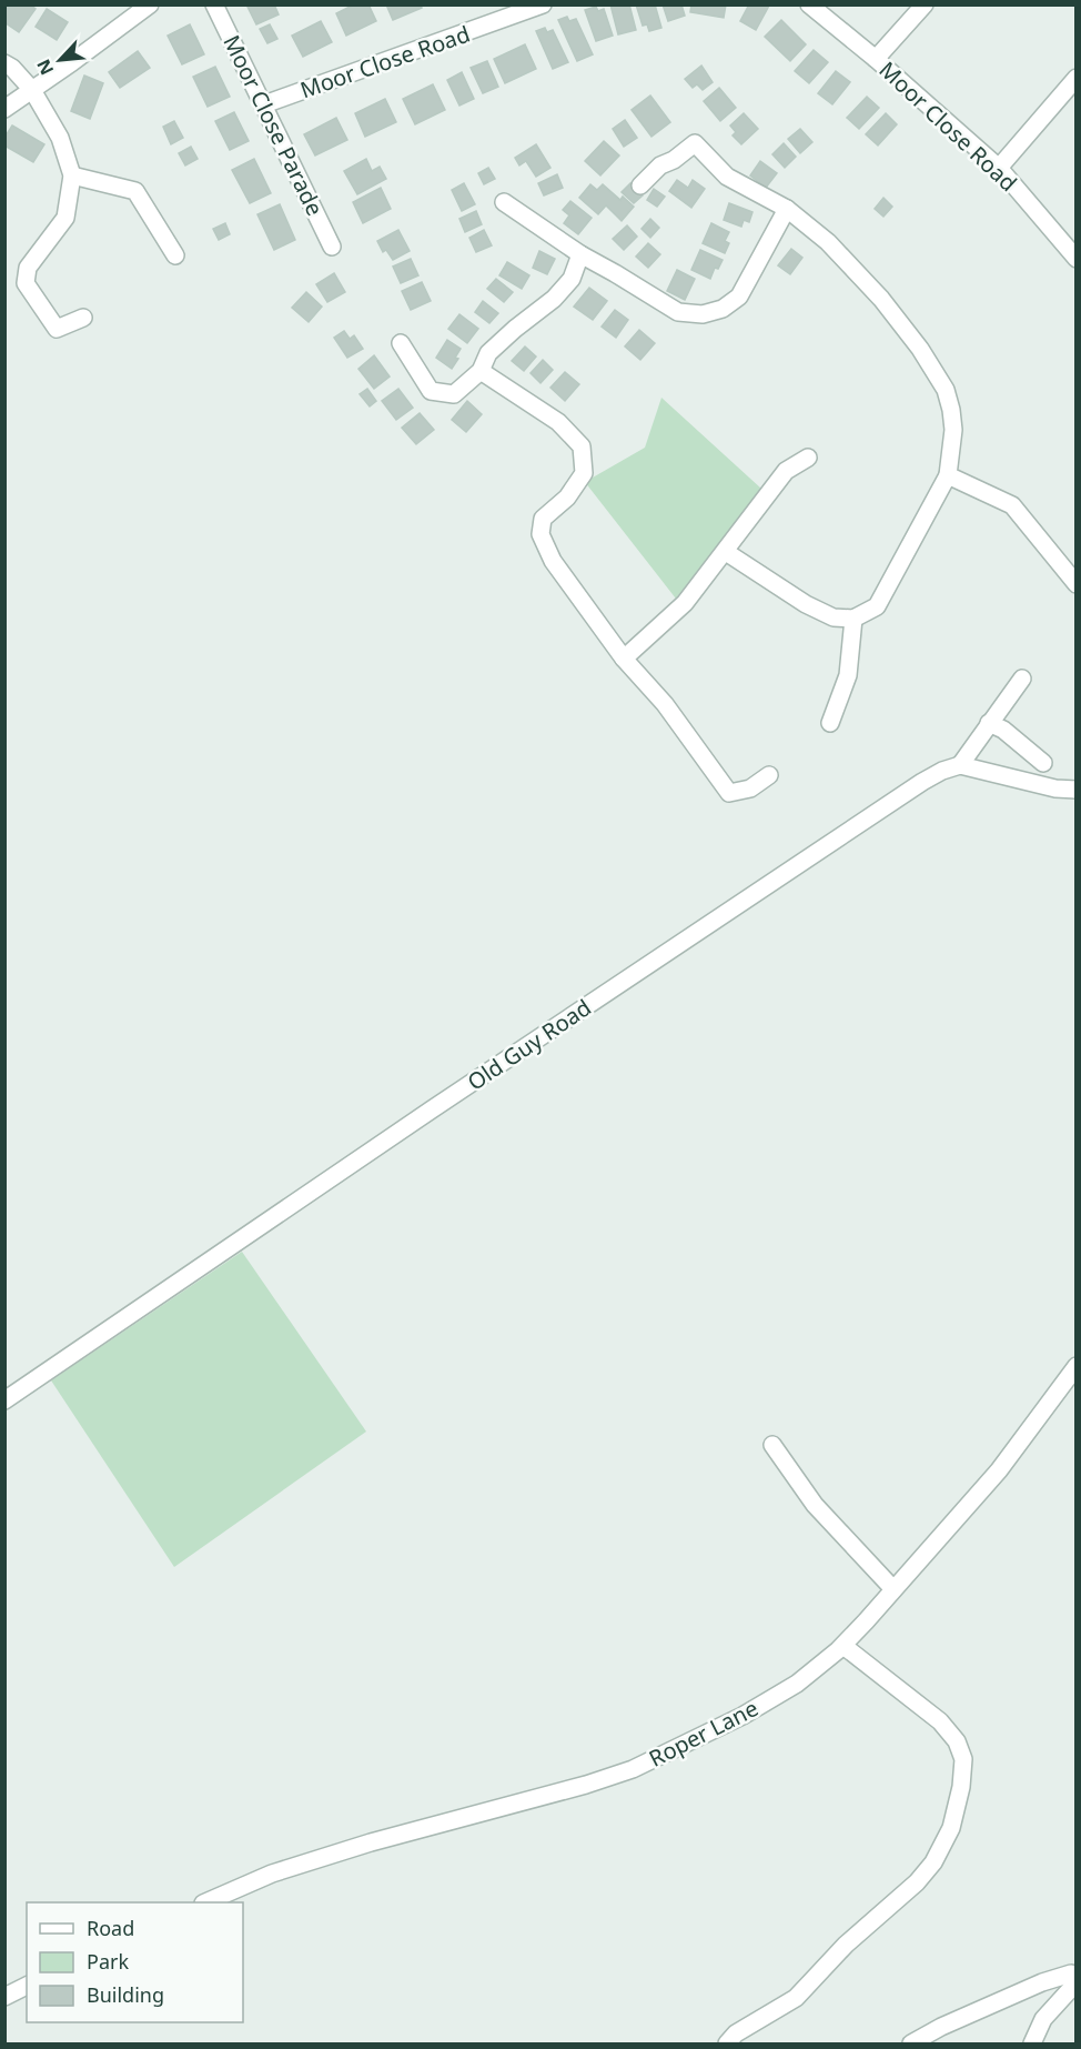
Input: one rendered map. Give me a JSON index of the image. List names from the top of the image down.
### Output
{
  "streets": {
    "street": [
      "Moor Close Road",
      "Moor Close Parade",
      "Old Guy Road",
      "Roper Lane"
    ]
  },
  "crossings": [
    ["Moor Close Road", "Moor Close Parade"]
  ],
  "legend": ["Road", "Park", "Building"],
  "north": "bottom left"
}
